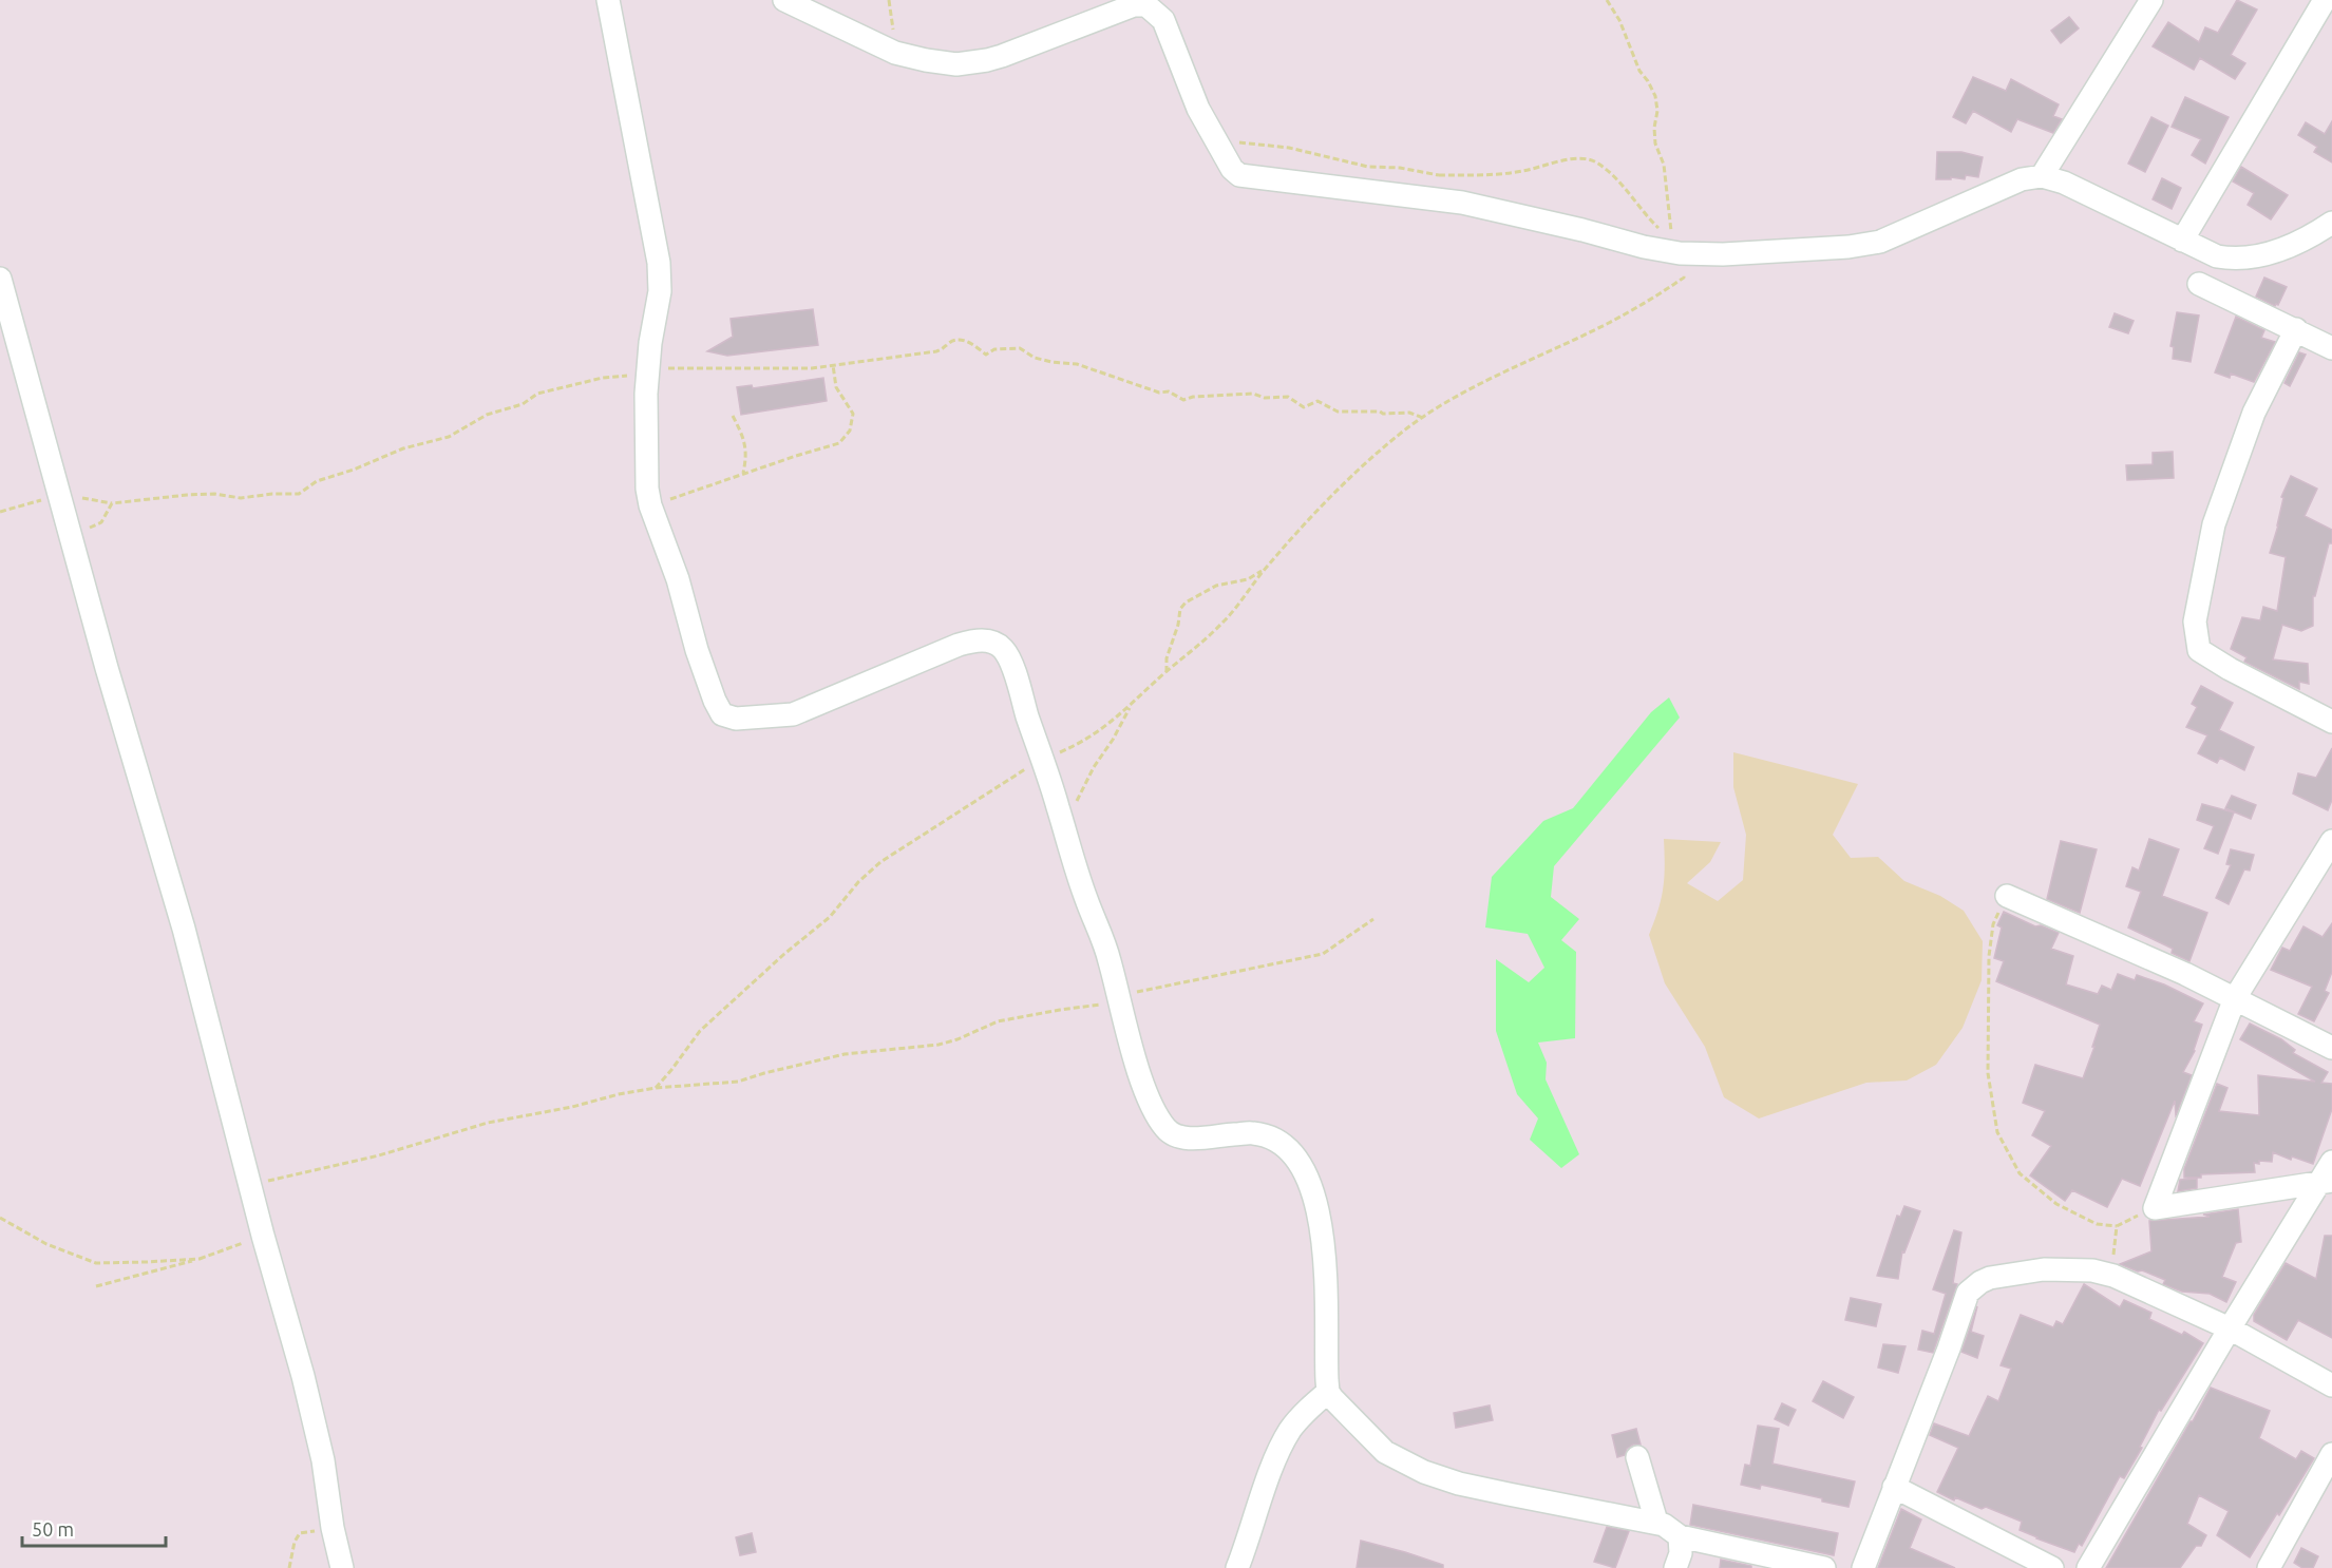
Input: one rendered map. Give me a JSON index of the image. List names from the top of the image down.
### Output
{
  "scale_bar": "50 m"
}
